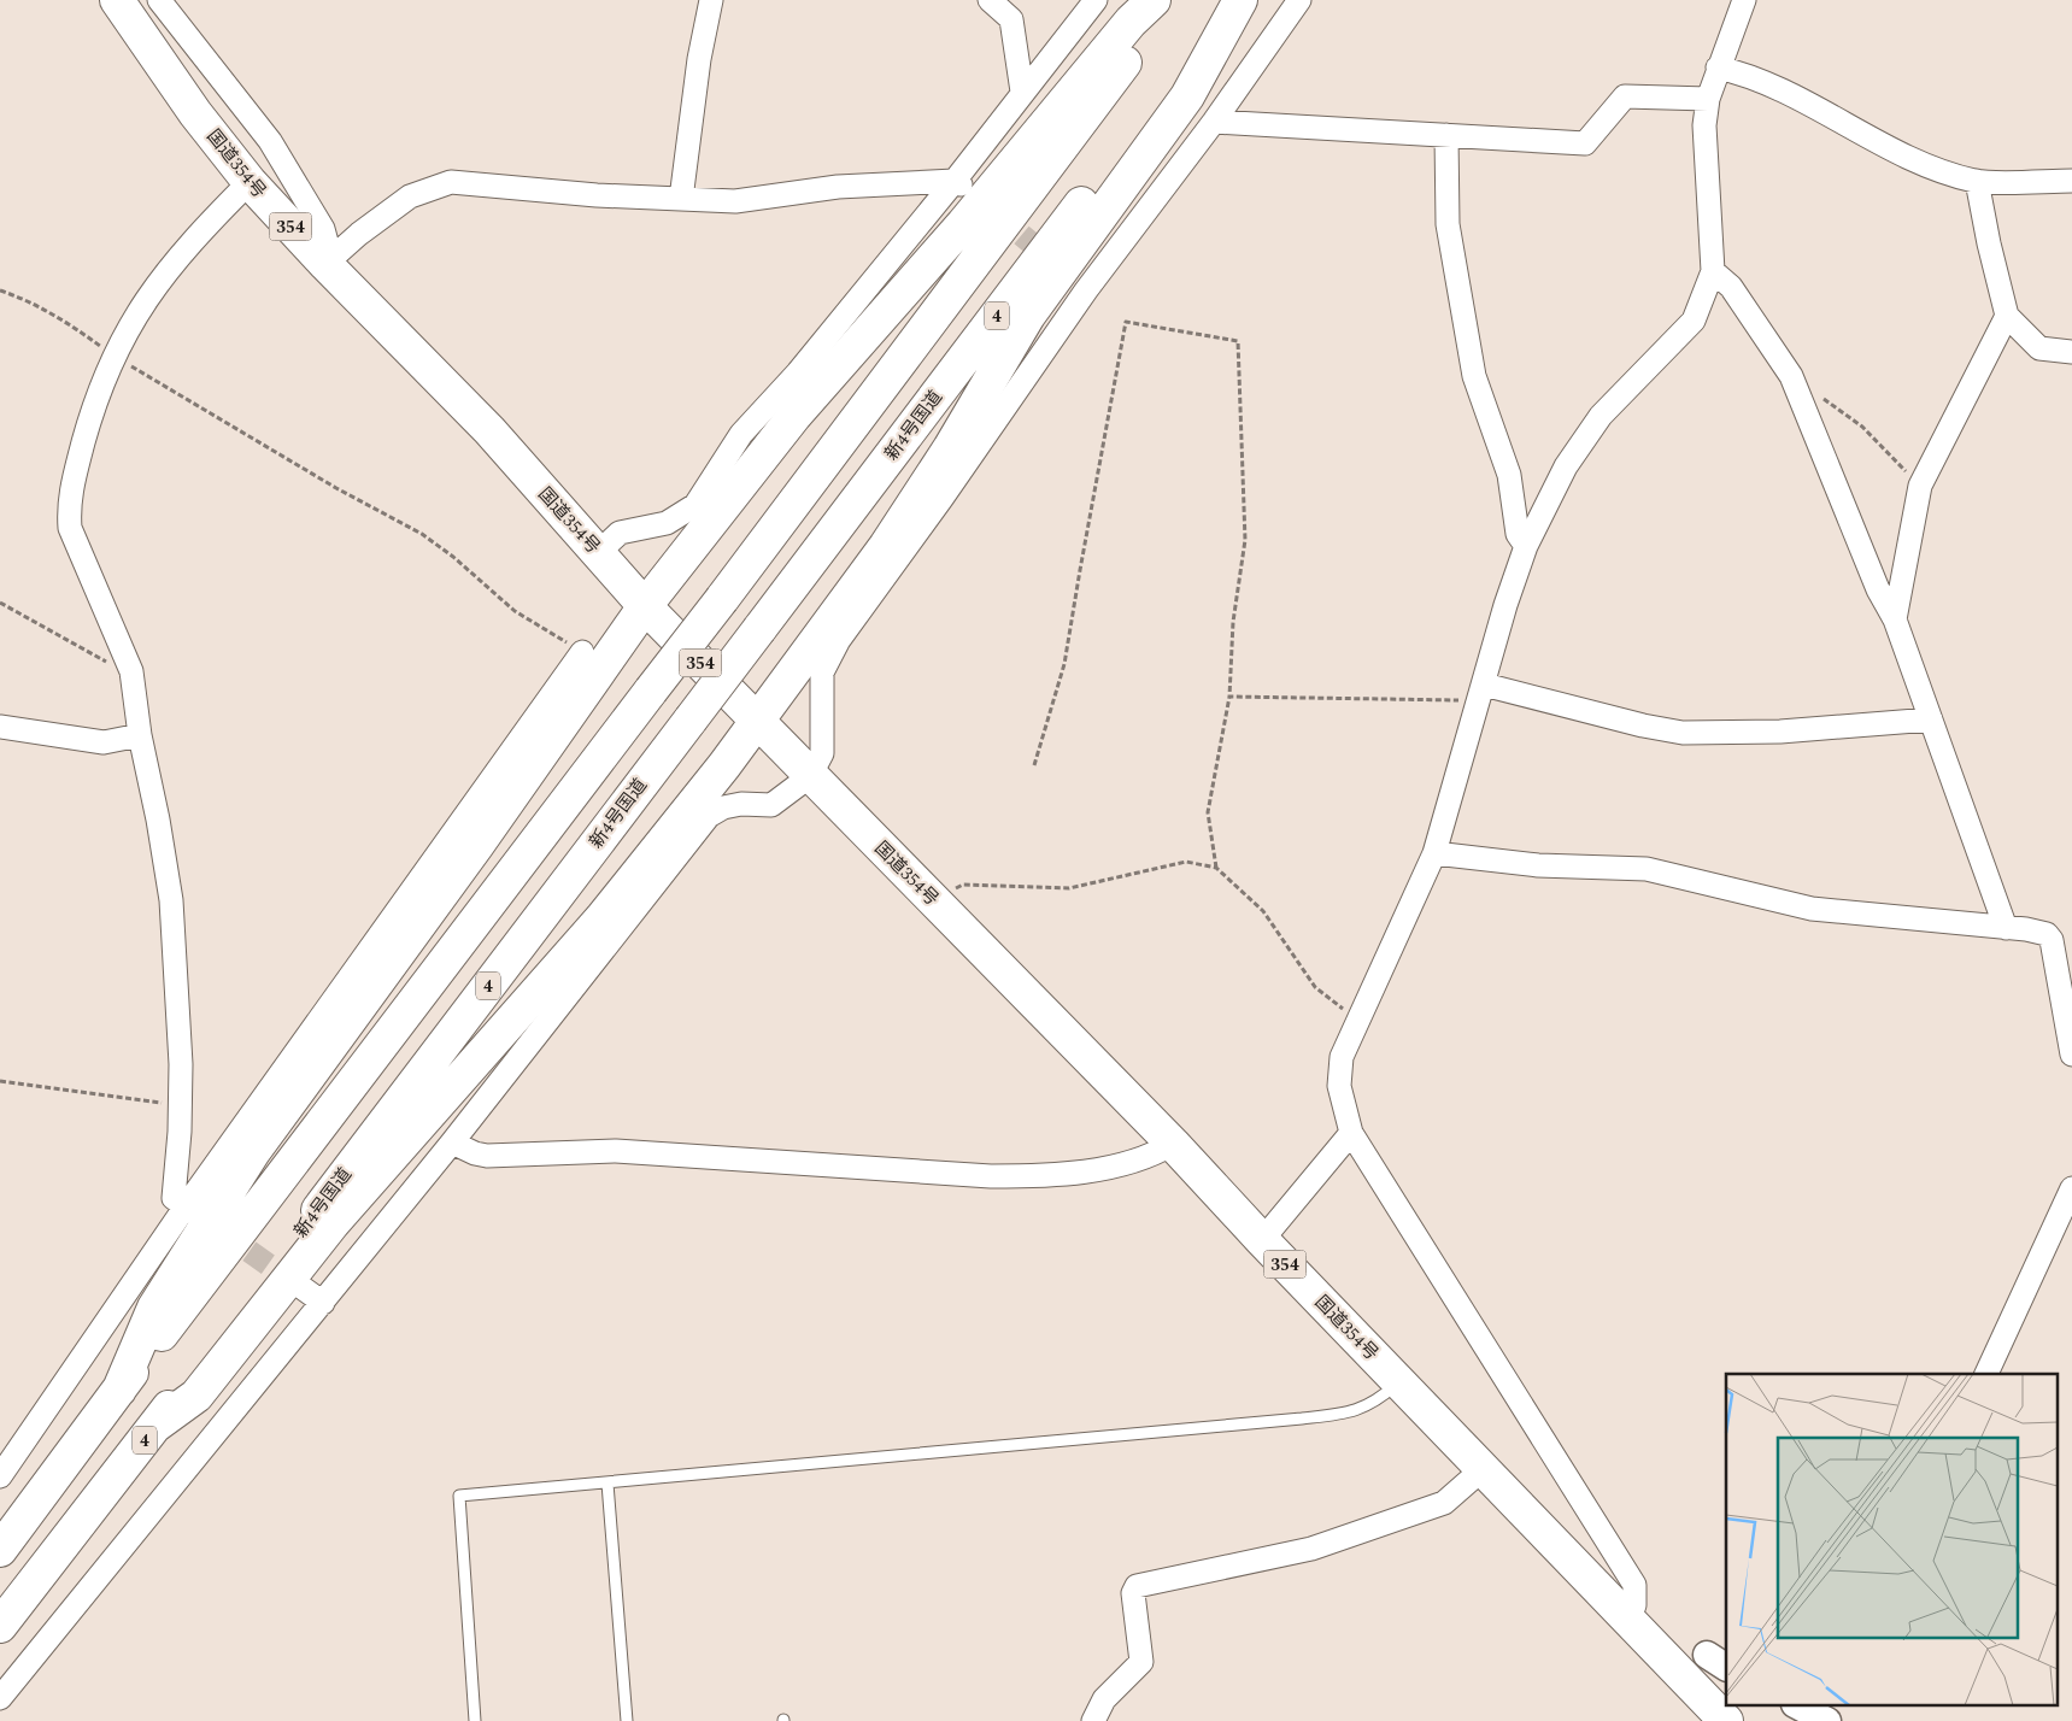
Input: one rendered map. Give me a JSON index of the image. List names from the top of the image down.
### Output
{
  "streets": {
    "highway": [
      "国道354号",
      "354",
      "4",
      "新4号国道"
    ]
  }
}
